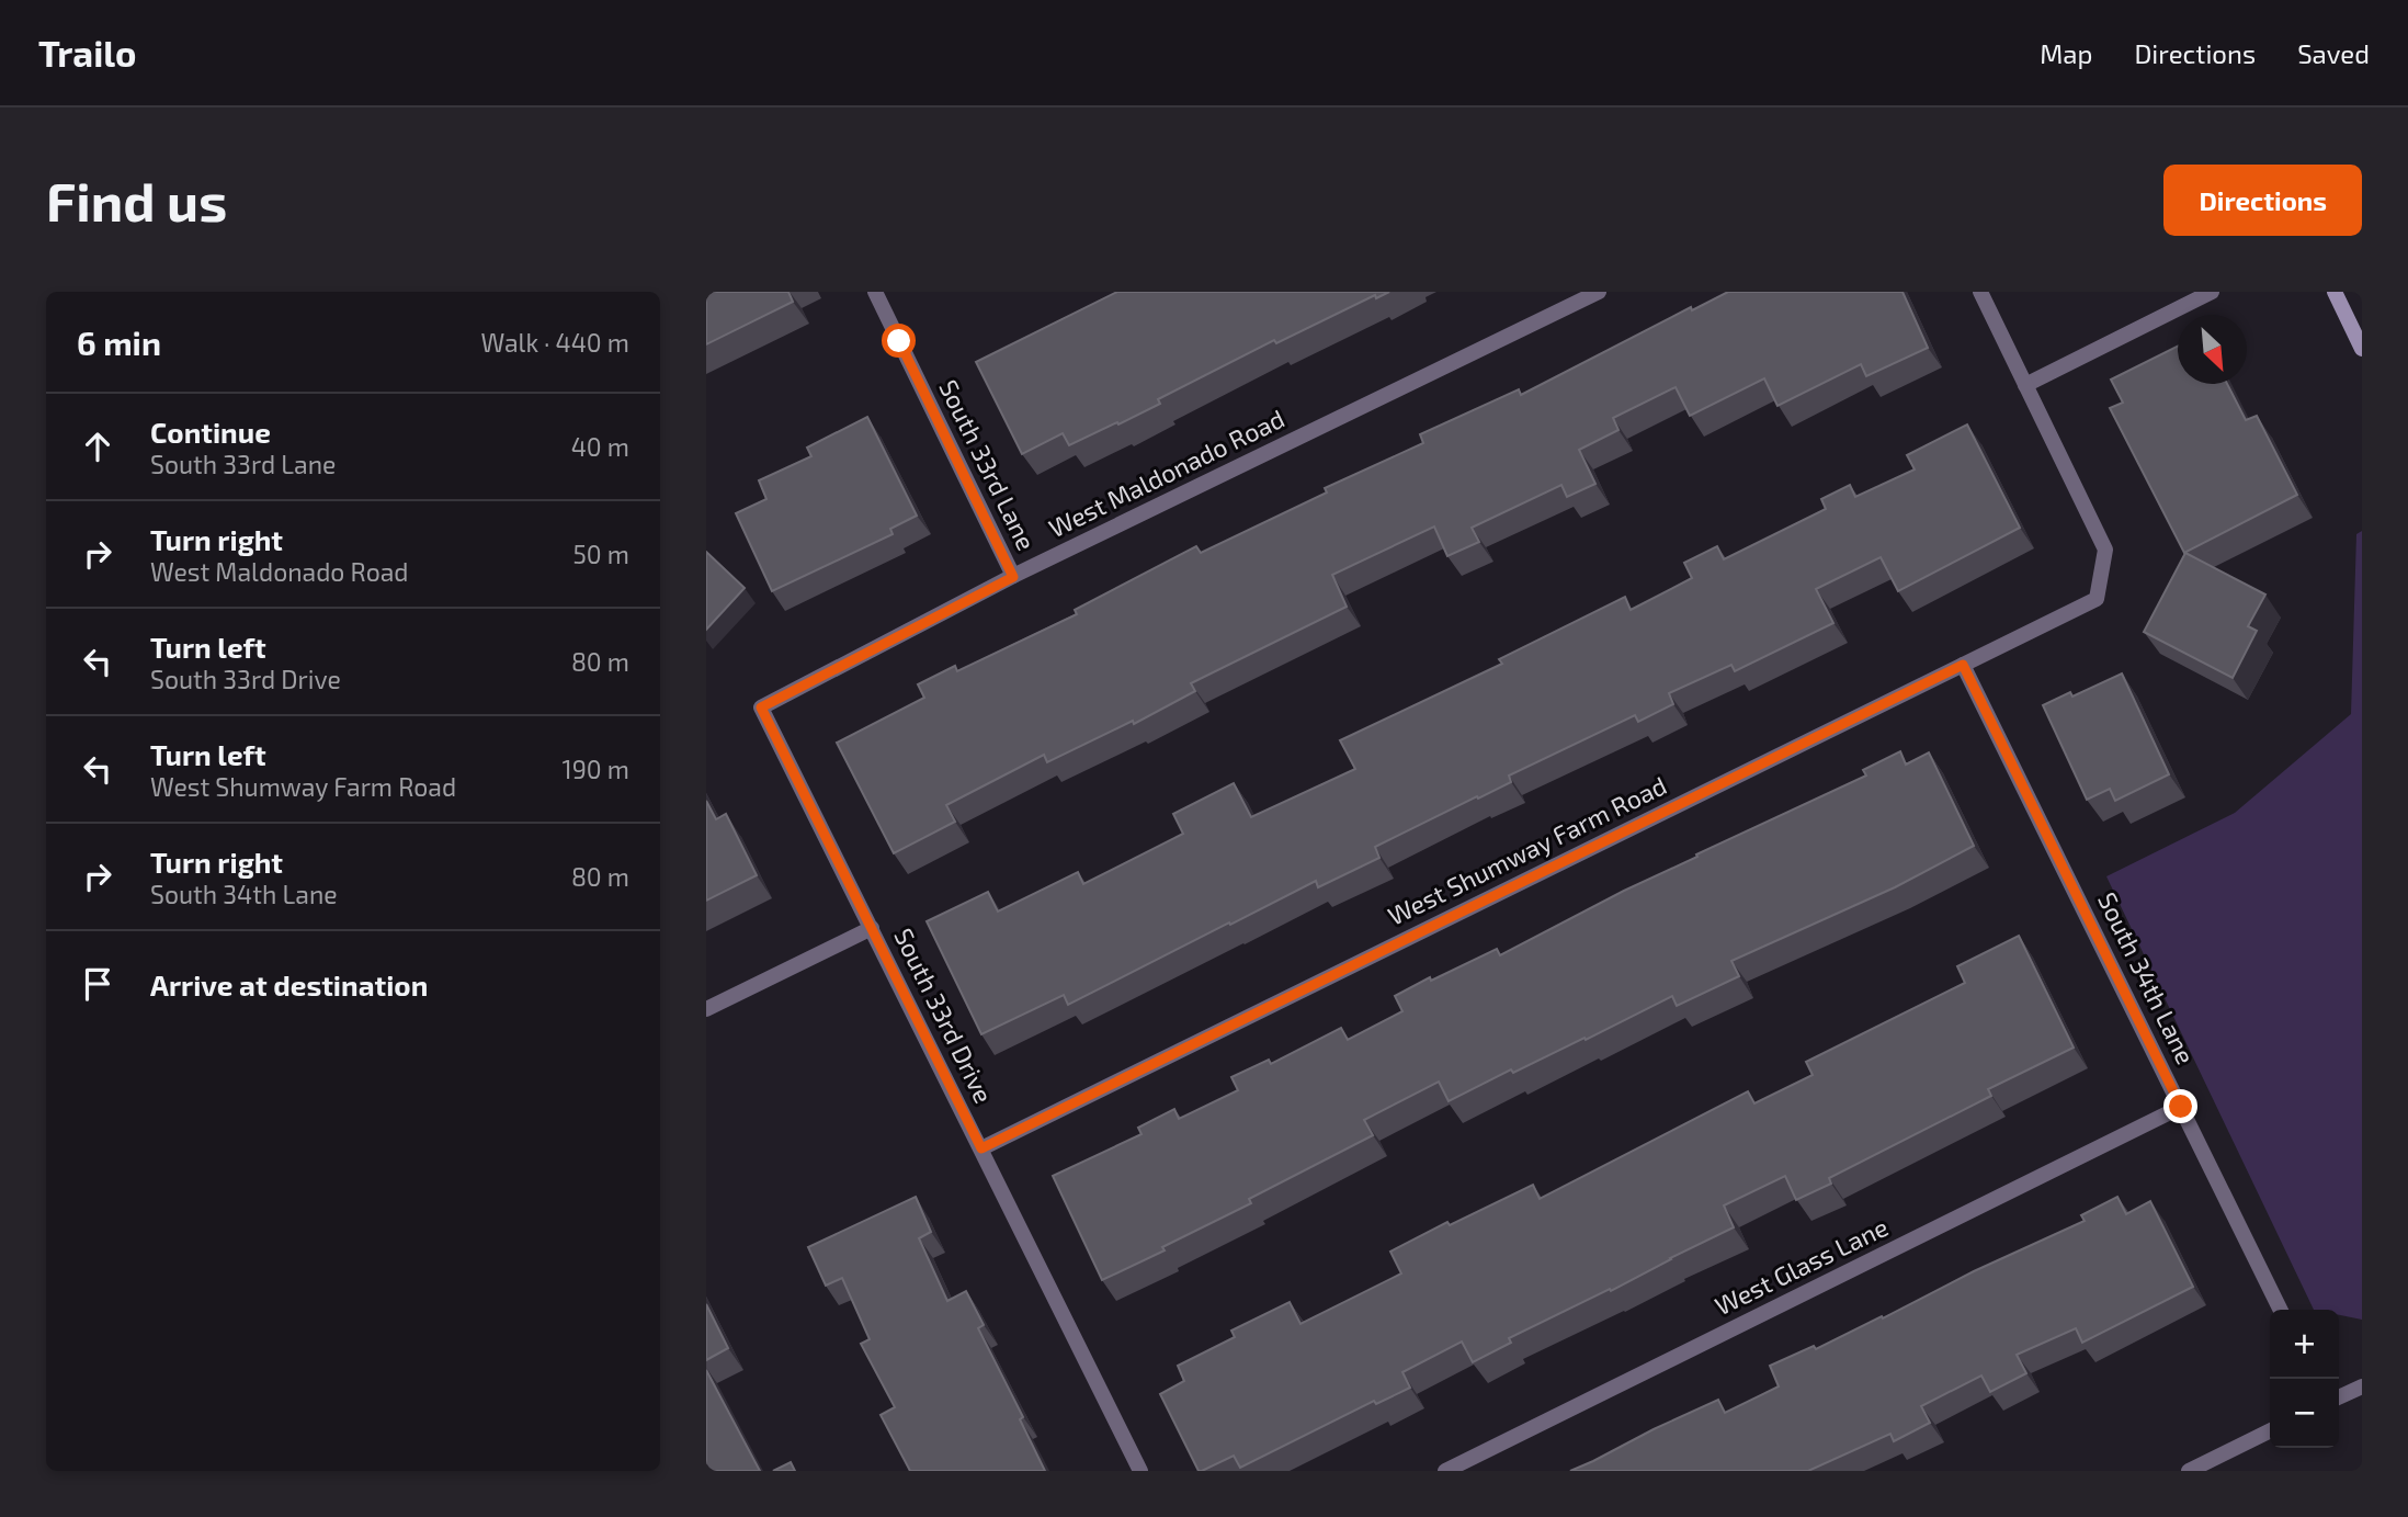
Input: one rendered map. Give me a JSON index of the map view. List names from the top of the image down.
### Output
{
  "streets": {
    "street": [
      "South 33rd Lane",
      "West Maldonado Road",
      "West Shumway Farm Road",
      "South 34th Lane",
      "South 33rd Drive",
      "West Glass Lane"
    ]
  },
  "crossings": [
    ["South 33rd Lane", "West Maldonado Road"],
    ["West Maldonado Road", "South 33rd Drive"],
    ["West Shumway Farm Road", "South 34th Lane"],
    ["West Shumway Farm Road", "South 33rd Drive"],
    ["South 34th Lane", "West Glass Lane"]
  ],
  "north": "bottom right",
  "page": {
    "header": "Trailo",
    "nav": ["Map", "Directions", "Saved"],
    "buttons": "Directions",
    "title": "Find us",
    "heading": ["6 min", "Walk · 440 m"],
    "list": [
      ["Continue", "South 33rd Lane", "40 m"],
      ["Turn right", "West Maldonado Road", "50 m"],
      ["Turn left", "South 33rd Drive", "80 m"],
      ["Turn left", "West Shumway Farm Road", "190 m"],
      ["Turn right", "South 34th Lane", "80 m"],
      "Arrive at destination"
    ],
    "map_buttons": ["+", "−"]
  }
}
